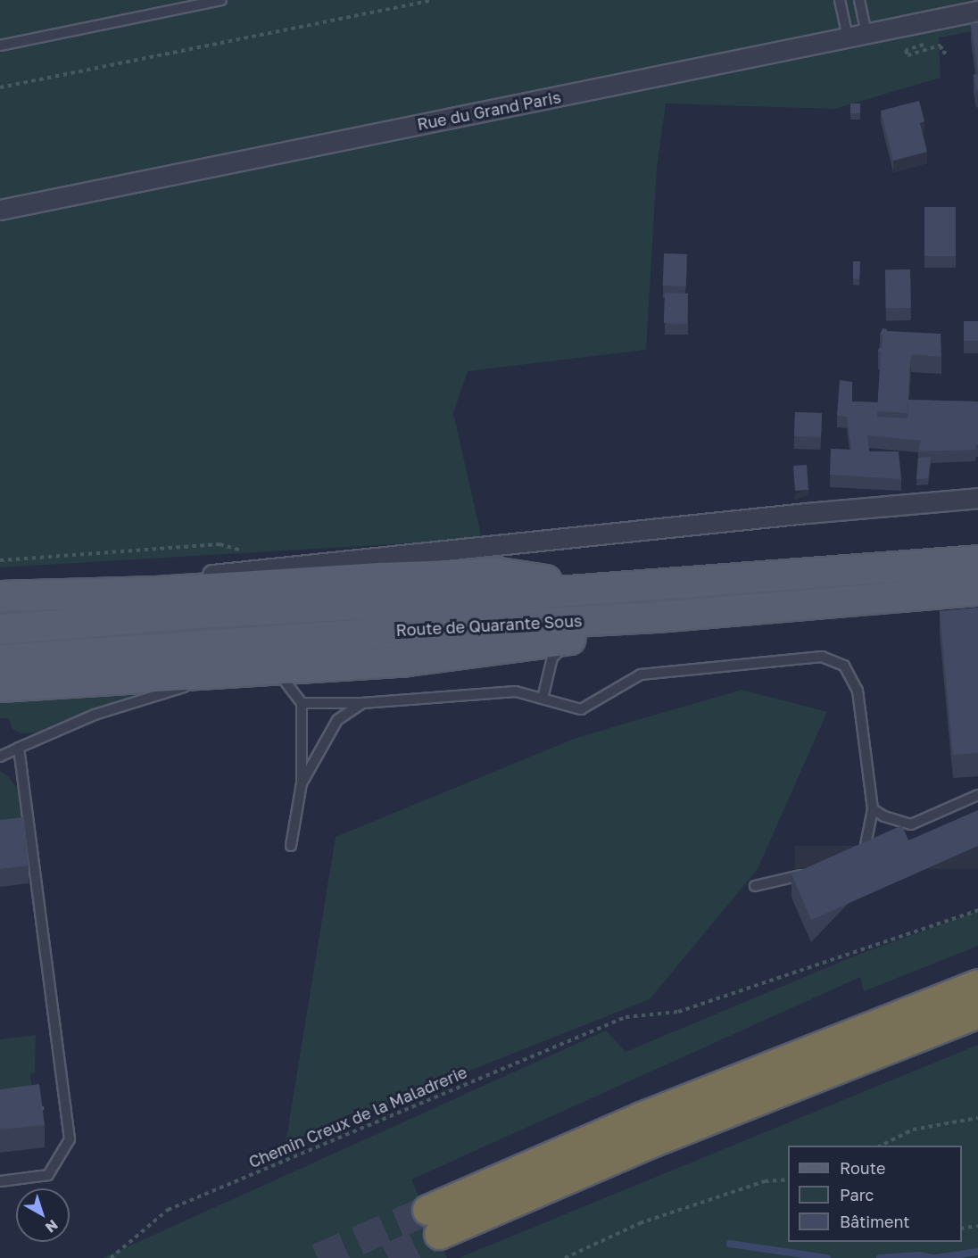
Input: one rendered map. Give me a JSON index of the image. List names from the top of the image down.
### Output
{
  "streets": {
    "main road": ["Route de Quarante Sous"],
    "street": ["Rue du Grand Paris"],
    "path": ["Chemin Creux de la Maladrerie"]
  },
  "legend": ["Route", "Parc", "Bâtiment"],
  "north": "bottom right"
}
